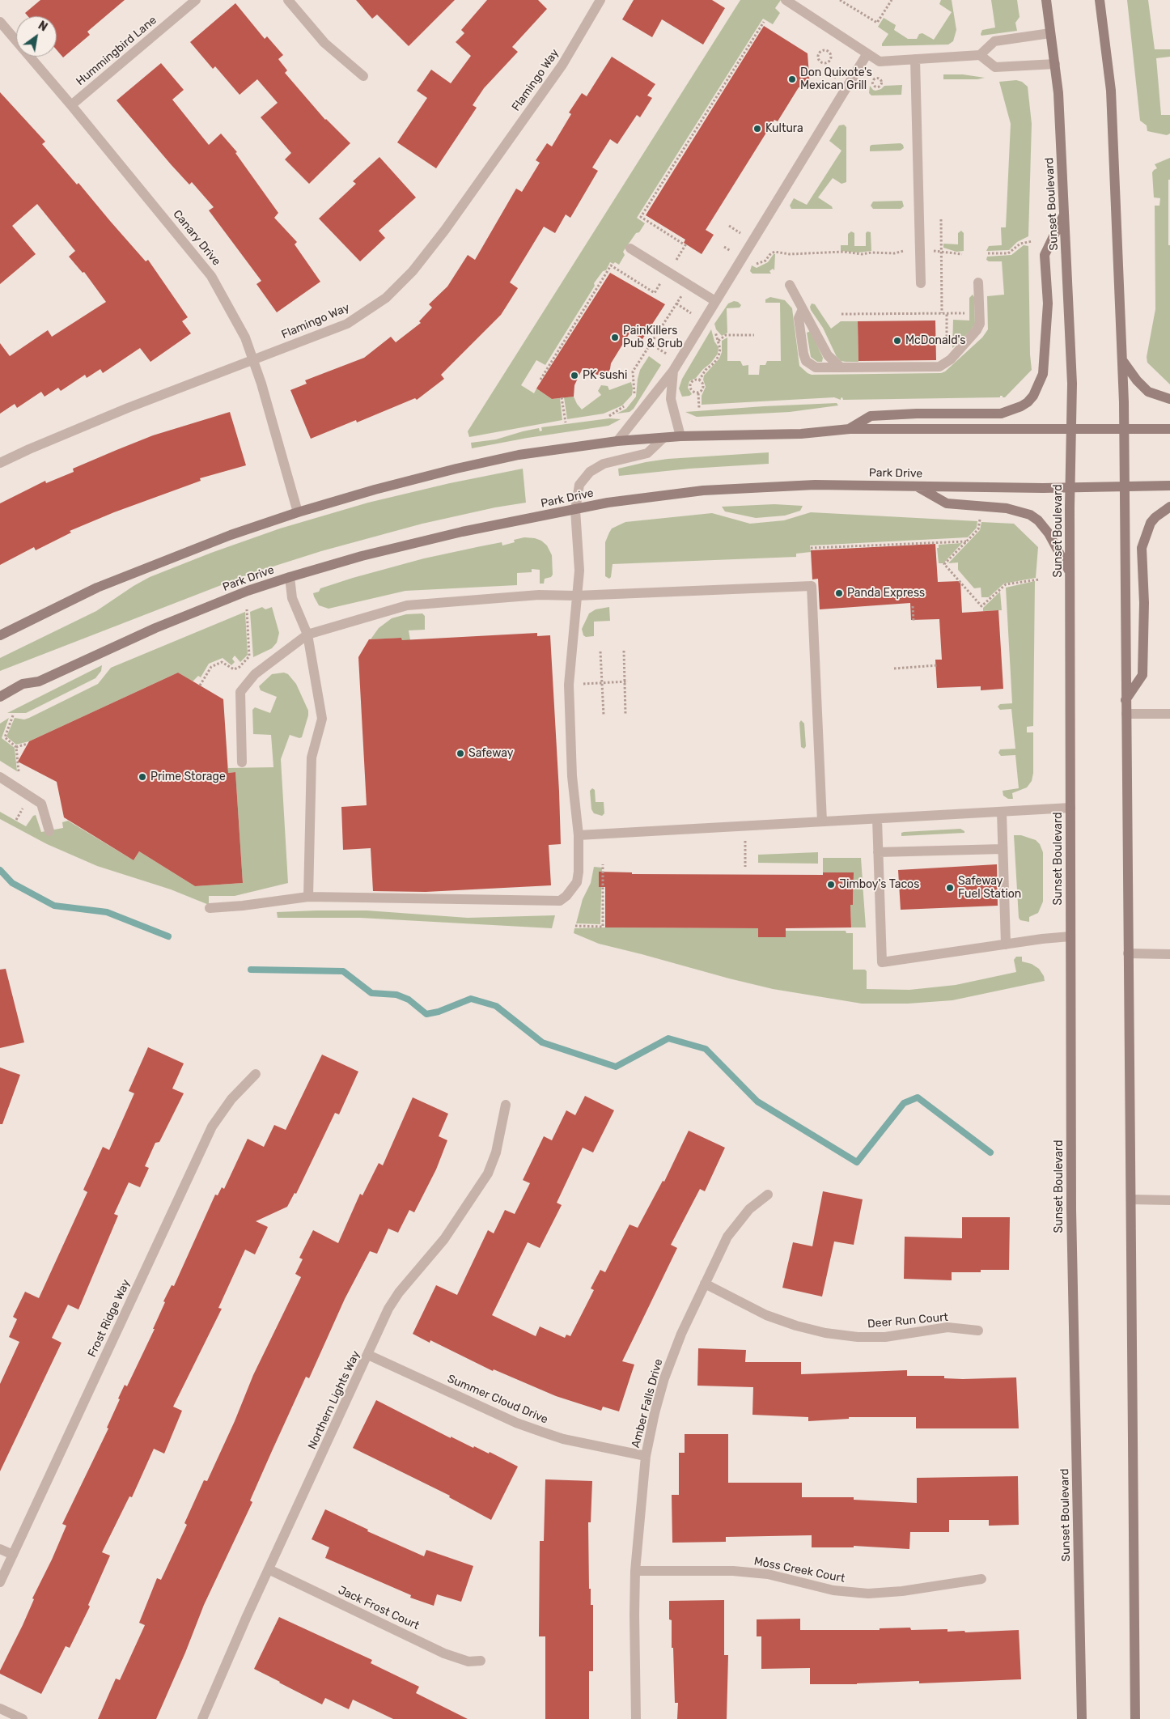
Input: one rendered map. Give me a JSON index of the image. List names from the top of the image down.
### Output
{
  "streets": {
    "main road": ["Sunset Boulevard", "Park Drive"],
    "street": [
      "Hummingbird Lane",
      "Flamingo Way",
      "Canary Drive",
      "Frost Ridge Way",
      "Deer Run Court",
      "Summer Cloud Drive",
      "Northern Lights Way",
      "Amber Falls Drive",
      "Moss Creek Court",
      "Jack Frost Court"
    ]
  },
  "crossings": [
    ["Hummingbird Lane", "Canary Drive"],
    ["Flamingo Way", "Canary Drive"],
    ["Sunset Boulevard", "Park Drive"],
    ["Deer Run Court", "Amber Falls Drive"],
    ["Summer Cloud Drive", "Northern Lights Way"],
    ["Summer Cloud Drive", "Amber Falls Drive"],
    ["Northern Lights Way", "Jack Frost Court"],
    ["Amber Falls Drive", "Moss Creek Court"]
  ],
  "places": [
    "Don Quixote's Mexican Grill",
    "Kultura",
    "PainKillers Pub & Grub",
    "McDonald's",
    "PK sushi",
    "Panda Express",
    "Safeway",
    "Prime Storage",
    "Jimboy's Tacos",
    "Safeway Fuel Station"
  ],
  "north": "top right"
}
